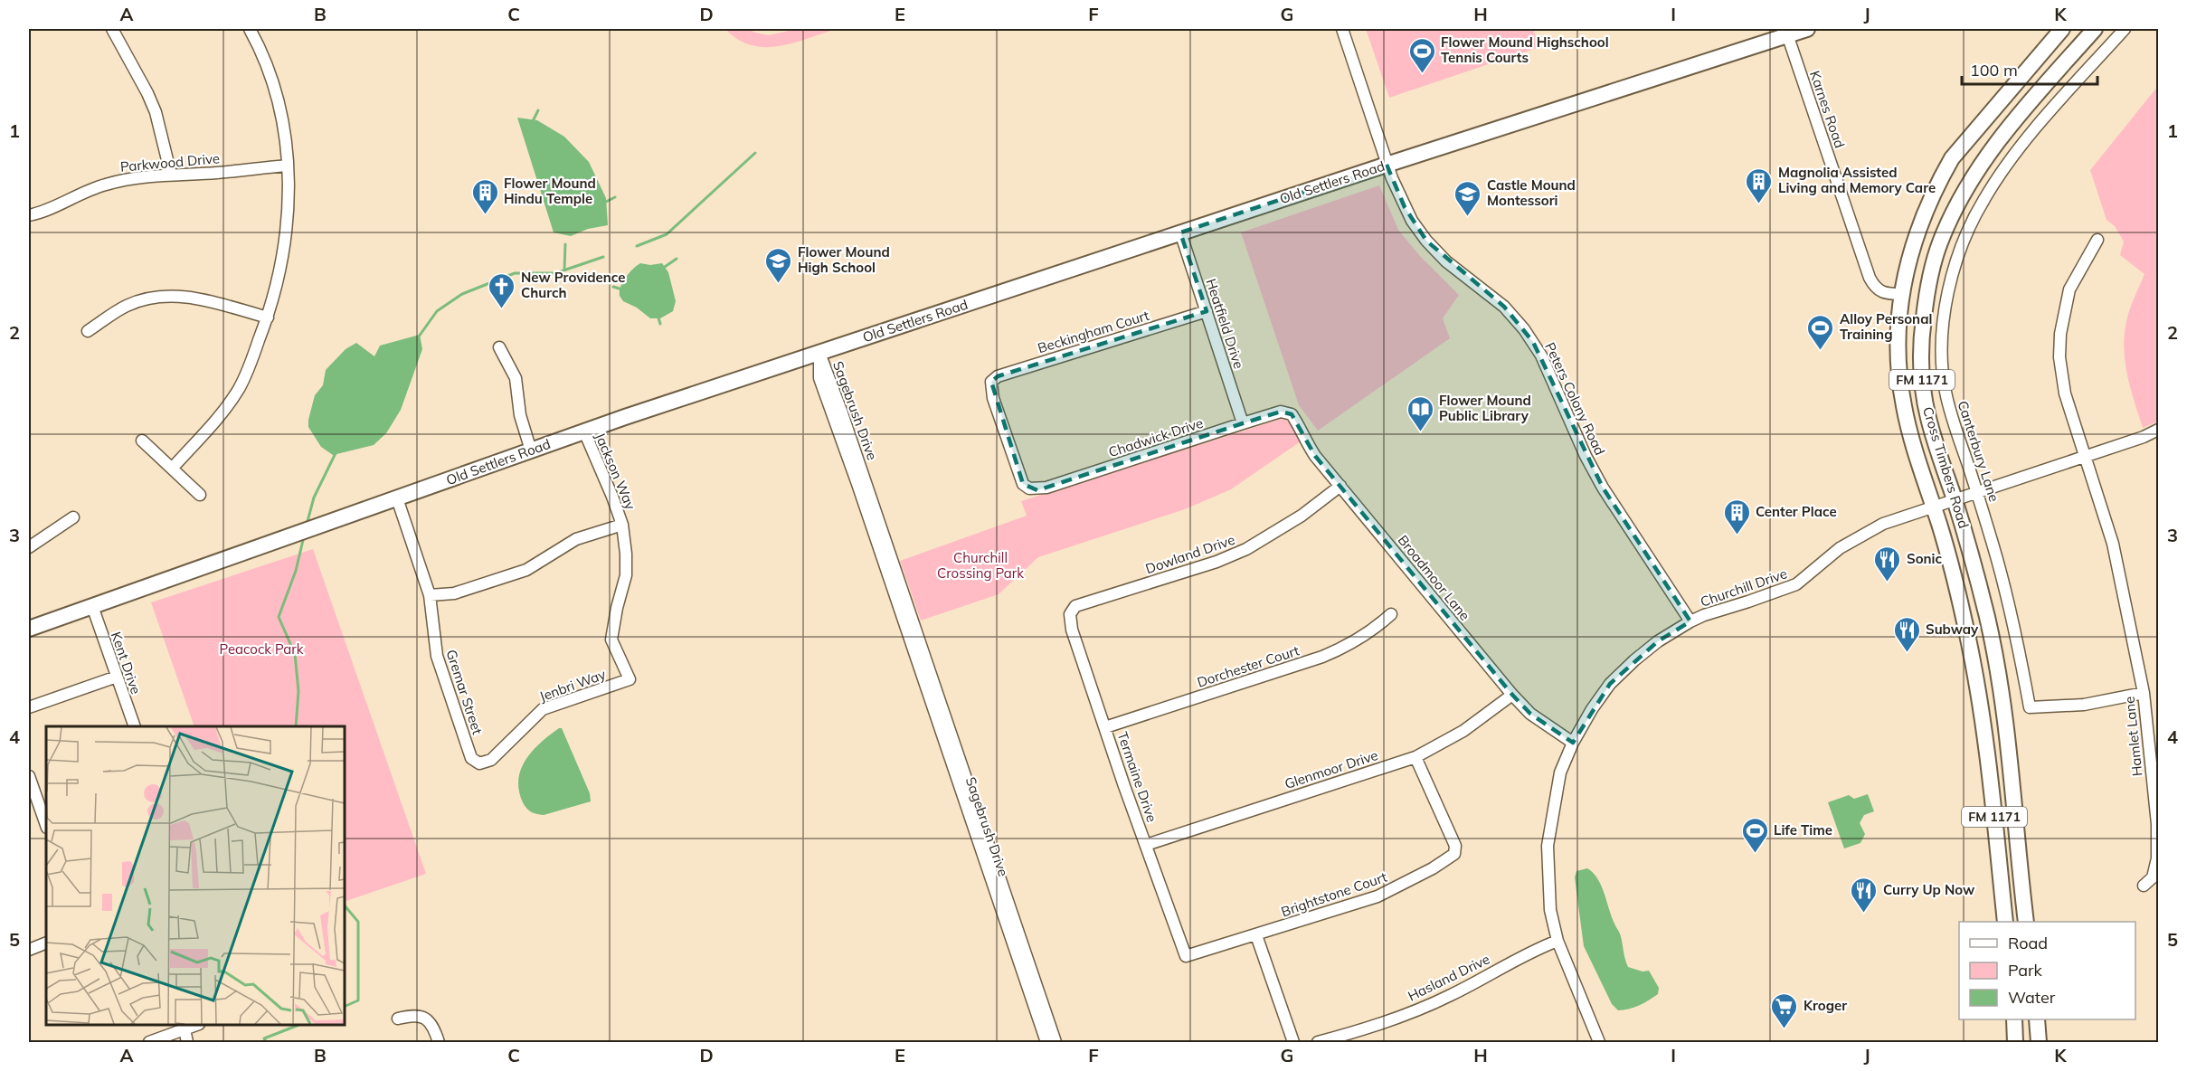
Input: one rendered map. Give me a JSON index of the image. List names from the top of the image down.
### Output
{
  "streets": {
    "main road": ["Old Settlers Road", "FM 1171", "Cross Timbers Road"],
    "street": [
      "Karnes Road",
      "Parkwood Drive",
      "Heatfield Drive",
      "Beckingham Court",
      "Peters Colony Road",
      "Sagebrush Drive",
      "Chadwick Drive",
      "Canterbury Lane",
      "Jackson Way",
      "Dowland Drive",
      "Broadmoor Lane",
      "Churchill Drive",
      "Kent Drive",
      "Dorchester Court",
      "Jenbri Way",
      "Gremar Street",
      "Hamlet Lane",
      "Glenmoor Drive",
      "Termaine Drive",
      "Brightstone Court",
      "Hasland Drive"
    ]
  },
  "crossings": [
    ["Karnes Road", "Old Settlers Road"],
    ["Karnes Road", "Cross Timbers Road"],
    ["Old Settlers Road", "Heatfield Drive"],
    ["Old Settlers Road", "Peters Colony Road"],
    ["Old Settlers Road", "Sagebrush Drive"],
    ["Old Settlers Road", "Jackson Way"],
    ["Old Settlers Road", "Kent Drive"],
    ["Old Settlers Road", "Gremar Street"],
    ["Heatfield Drive", "Beckingham Court"],
    ["Heatfield Drive", "Chadwick Drive"],
    ["Beckingham Court", "Chadwick Drive"],
    ["Peters Colony Road", "Churchill Drive"],
    ["Chadwick Drive", "Broadmoor Lane"],
    ["Canterbury Lane", "Churchill Drive"],
    ["Canterbury Lane", "Hamlet Lane"],
    ["Cross Timbers Road", "Churchill Drive"],
    ["Jackson Way", "Jenbri Way"],
    ["Dowland Drive", "Broadmoor Lane"],
    ["Dowland Drive", "Termaine Drive"],
    ["Broadmoor Lane", "Churchill Drive"],
    ["Broadmoor Lane", "Glenmoor Drive"],
    ["Churchill Drive", "Hamlet Lane"],
    ["Churchill Drive", "Hasland Drive"],
    ["Dorchester Court", "Termaine Drive"],
    ["Jenbri Way", "Gremar Street"],
    ["Glenmoor Drive", "Termaine Drive"],
    ["Glenmoor Drive", "Brightstone Court"],
    ["Termaine Drive", "Brightstone Court"]
  ],
  "parks": ["Churchill Crossing Park", "Peacock Park"],
  "places": {
    "sports": ["Flower Mound Highschool Tennis Courts", "Alloy Personal Training", "Life Time"],
    "building": ["Magnolia Assisted Living and Memory Care", "Flower Mound Hindu Temple", "Center Place"],
    "school or university": ["Castle Mound Montessori", "Flower Mound High School"],
    "church": ["New Providence Church"],
    "library": ["Flower Mound Public Library"],
    "restaurant": ["Sonic", "Subway", "Curry Up Now"],
    "supermarket": ["Kroger"]
  },
  "legend": ["Road", "Park", "Water"],
  "scale_bar": "100 m",
  "grid": {
    "columns": [
      "A",
      "B",
      "C",
      "D",
      "E",
      "F",
      "G",
      "H",
      "I",
      "J",
      "K"
    ],
    "rows": [
      "1",
      "2",
      "3",
      "4",
      "5"
    ]
  }
}
